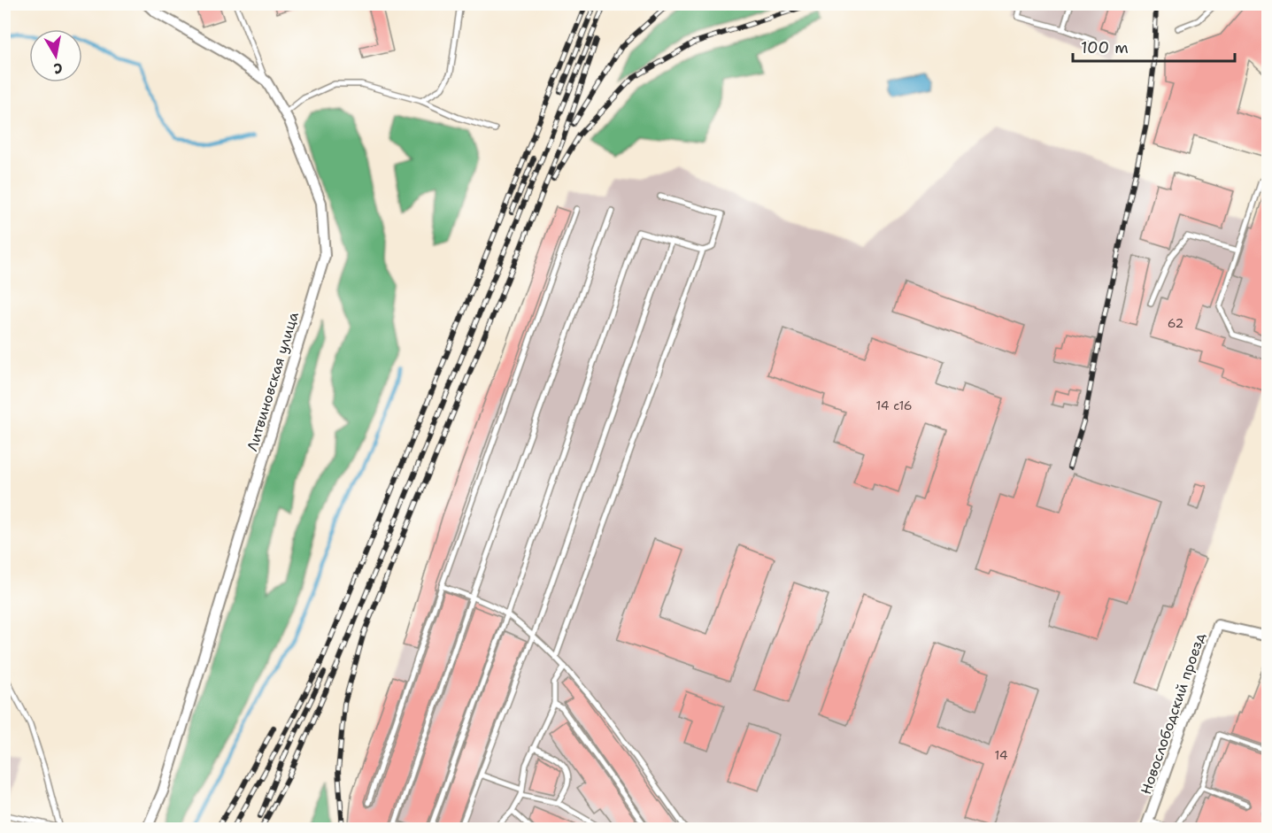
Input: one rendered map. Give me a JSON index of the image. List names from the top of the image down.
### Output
{
  "streets": {
    "street": ["Литвиновская улица", "Новослободский проезд"]
  },
  "house_numbers": ["62", "14 с16", "14"],
  "scale_bar": "100 m",
  "north": "bottom"
}
